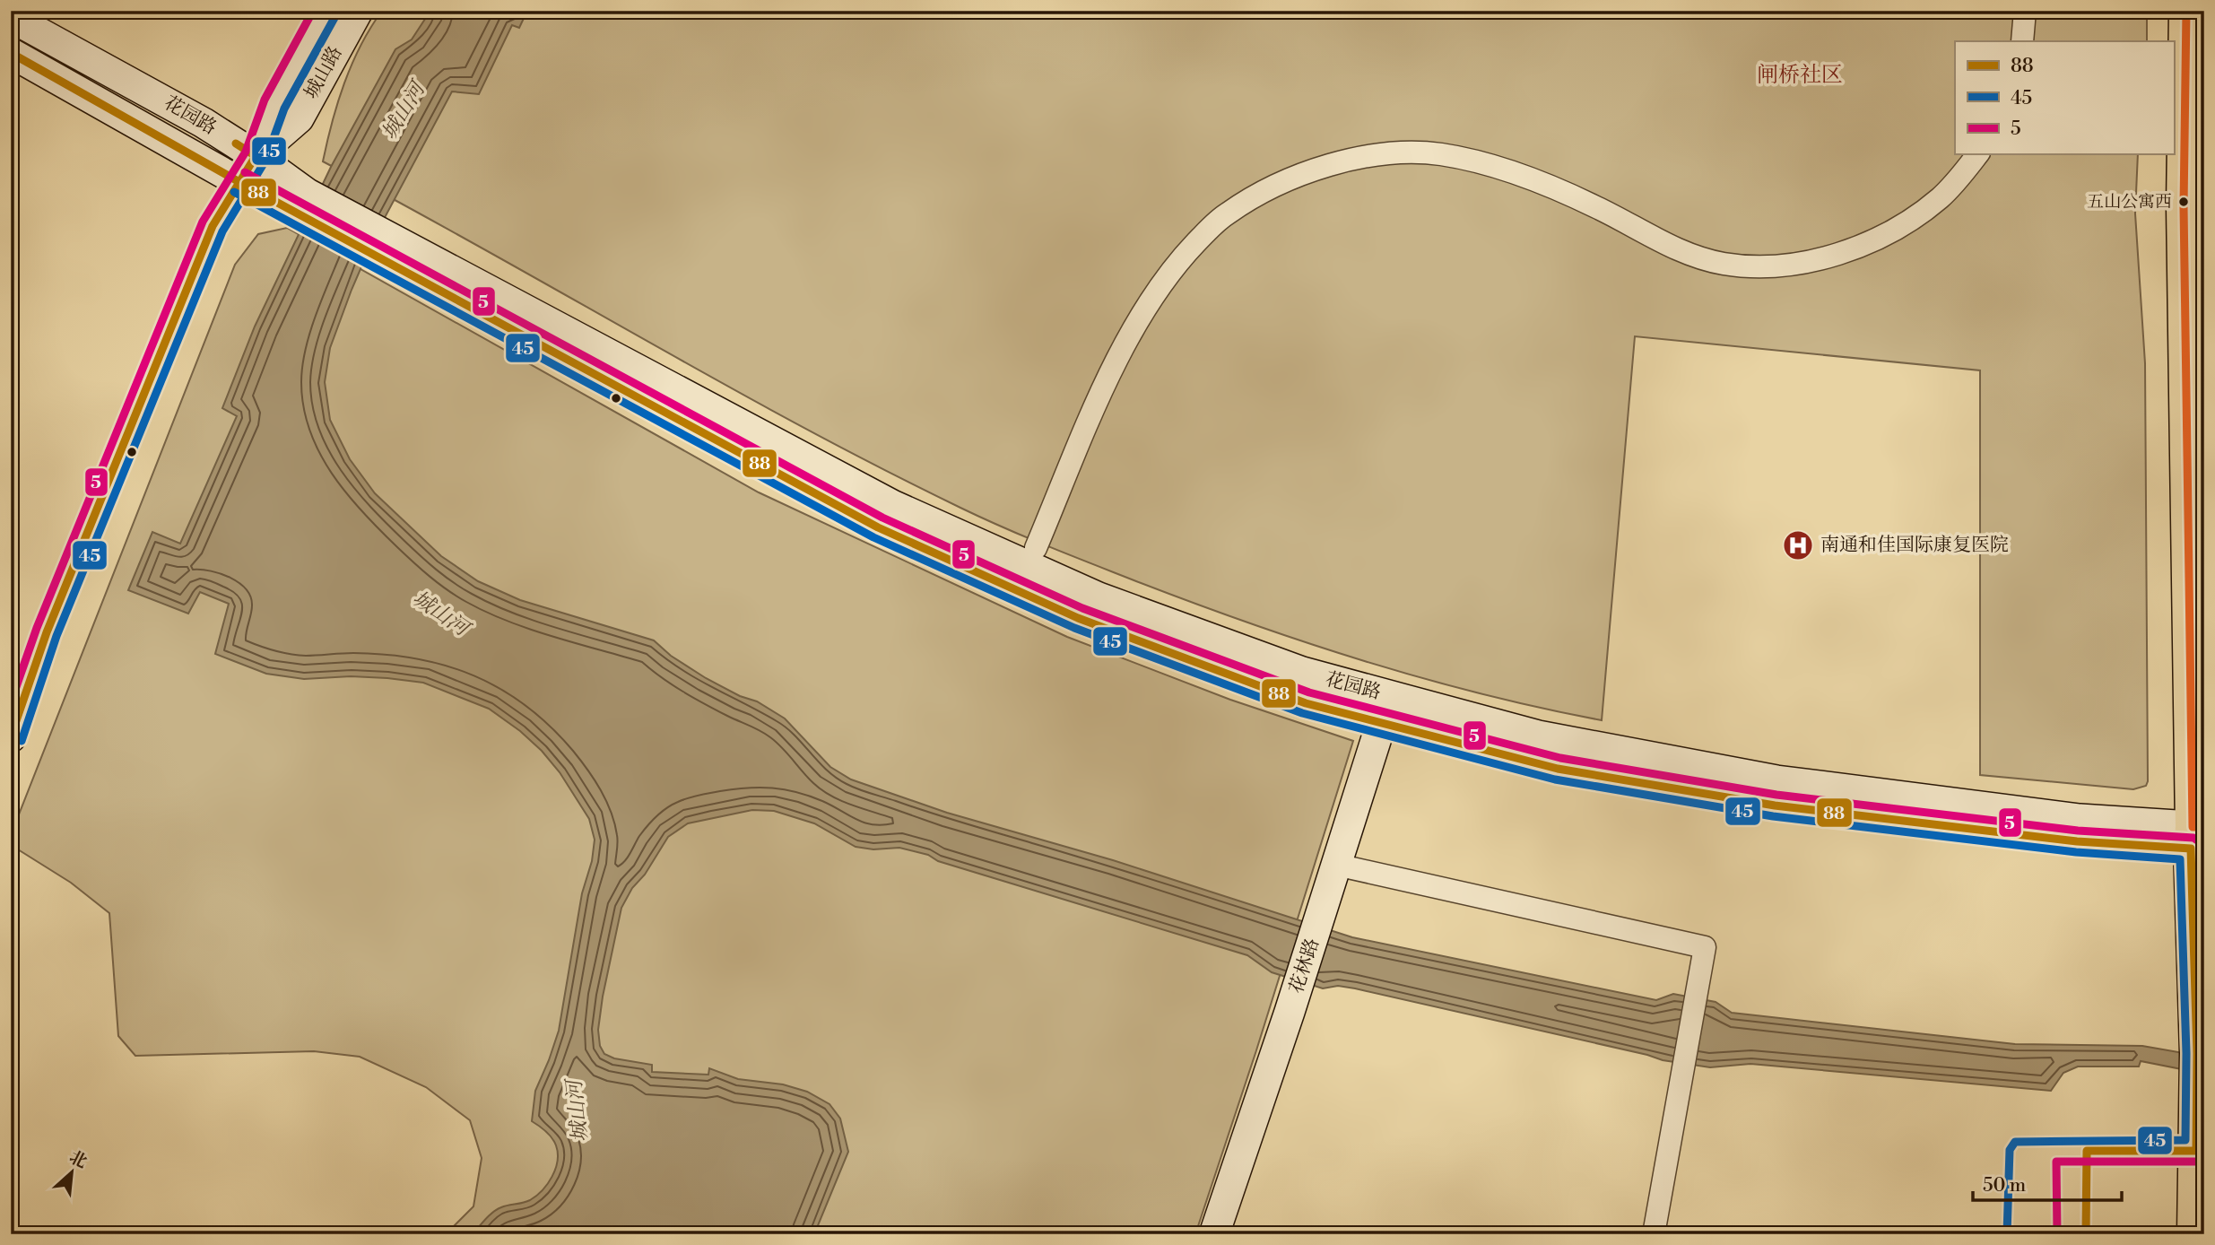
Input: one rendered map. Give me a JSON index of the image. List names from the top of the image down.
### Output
{
  "streets": {
    "main road": ["城山路", "花园路", "花林路"]
  },
  "crossings": [
    ["城山路", "花园路"],
    ["花园路", "花林路"]
  ],
  "districts": ["闸桥社区"],
  "water": ["城山河"],
  "places": {
    "other": ["五山公寓西"],
    "hospital": ["南通和佳国际康复医院"]
  },
  "lines": ["transit line 5", "transit line 45", "transit line 88"],
  "legend": ["88", "45", "5"],
  "scale_bar": "50 m",
  "north": "top right"
}
